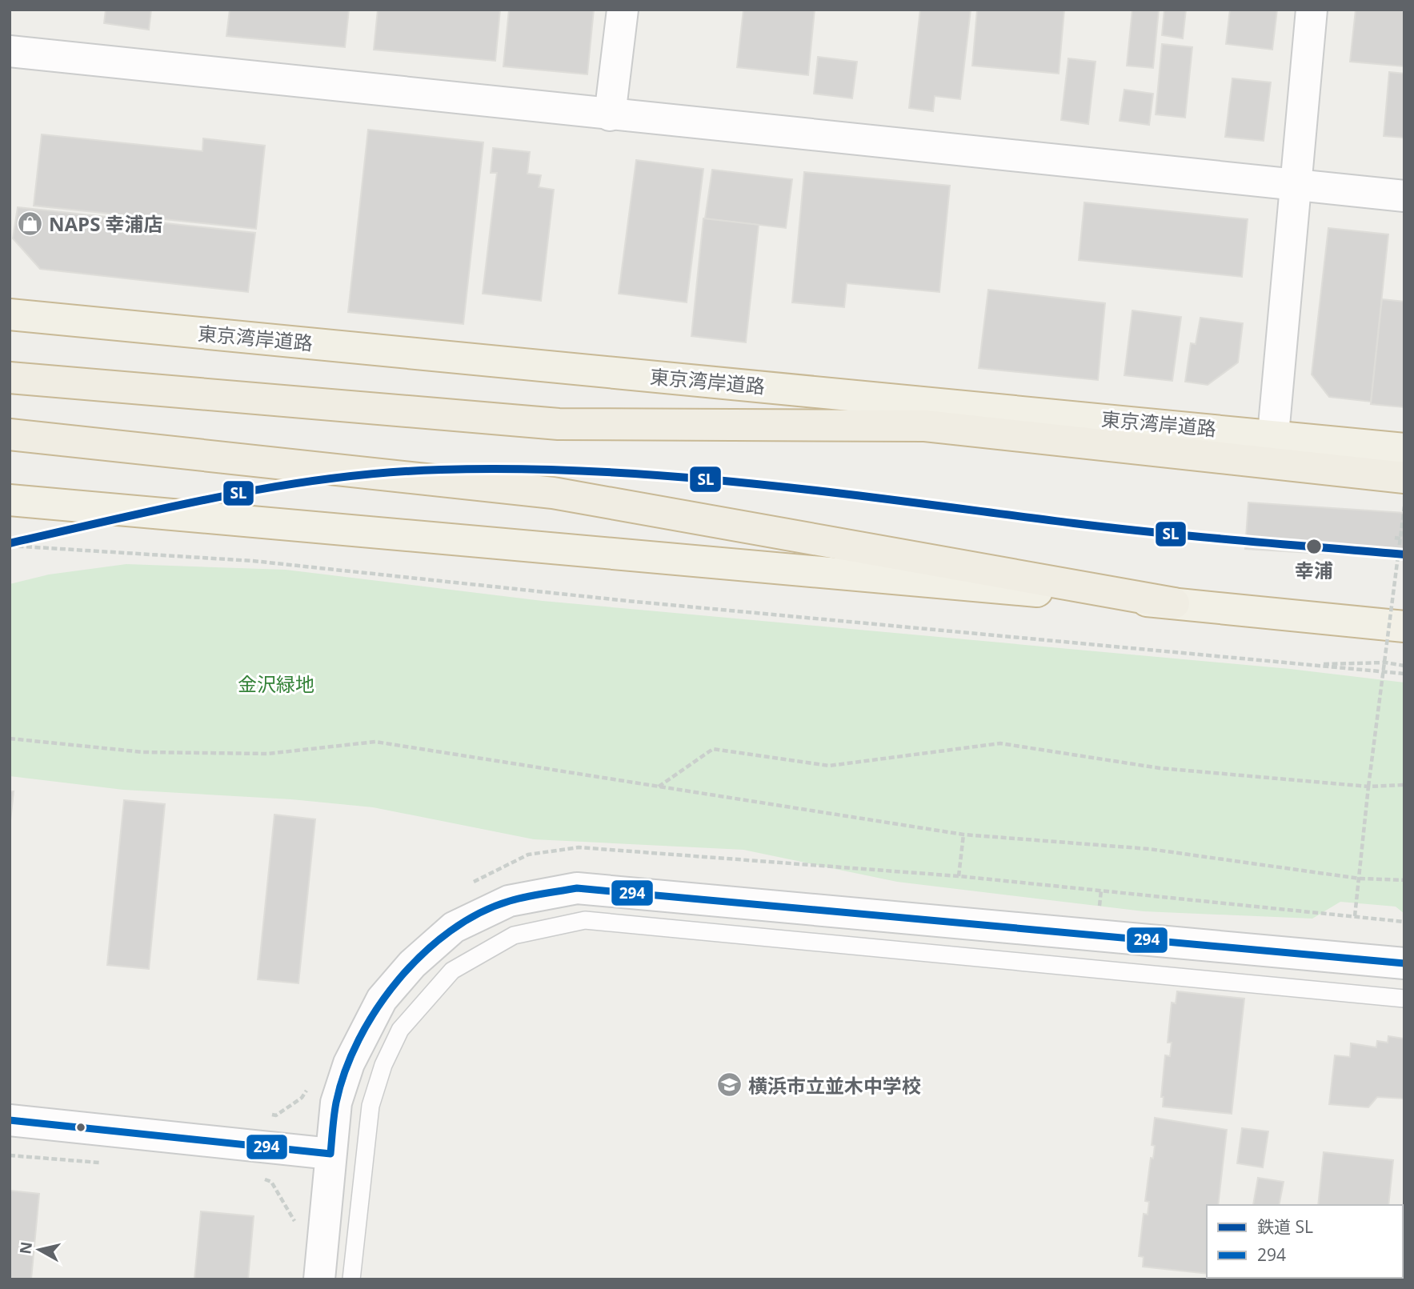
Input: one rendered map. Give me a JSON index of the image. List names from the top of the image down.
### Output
{
  "streets": {
    "highway": ["東京湾岸道路"]
  },
  "parks": ["金沢緑地"],
  "places": {
    "shop": ["NAPS 幸浦店"],
    "other": ["幸浦"],
    "school or university": ["横浜市立並木中学校"]
  },
  "lines": ["rail line SL", "transit line 294"],
  "legend": ["鉄道 SL", "294"],
  "north": "left"
}
